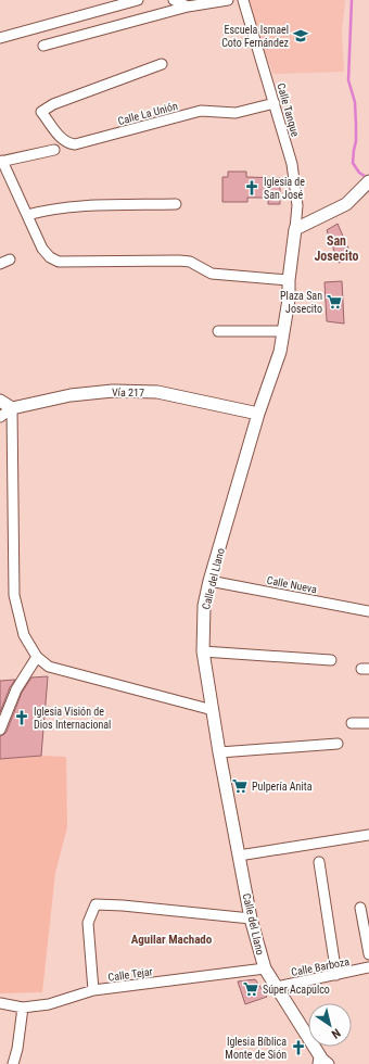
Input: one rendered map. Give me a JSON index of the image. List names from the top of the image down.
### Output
{
  "streets": {
    "main road": ["Vía 217", "Calle del Llano"],
    "street": [
      "Calle Tanque",
      "Calle La Unión",
      "Calle Nueva",
      "Calle Barboza",
      "Calle Tejar"
    ]
  },
  "crossings": [
    ["Calle Tanque", "Calle La Unión"],
    ["Calle Tanque", "Calle del Llano"],
    ["Vía 217", "Calle del Llano"],
    ["Calle del Llano", "Calle Nueva"],
    ["Calle del Llano", "Calle Barboza"],
    ["Calle del Llano", "Calle Tejar"]
  ],
  "districts": ["San Josecito", "Aguilar Machado"],
  "places": {
    "school or university": ["Escuela Ismael Coto Fernández"],
    "church": ["Iglesia de San José", "Iglesia Visión de Dios Internacional", "Iglesia Bíblica Monte de Sión"],
    "supermarket": ["Plaza San Josecito", "Pulpería Anita", "Súper Acapulco"]
  },
  "north": "bottom right"
}
